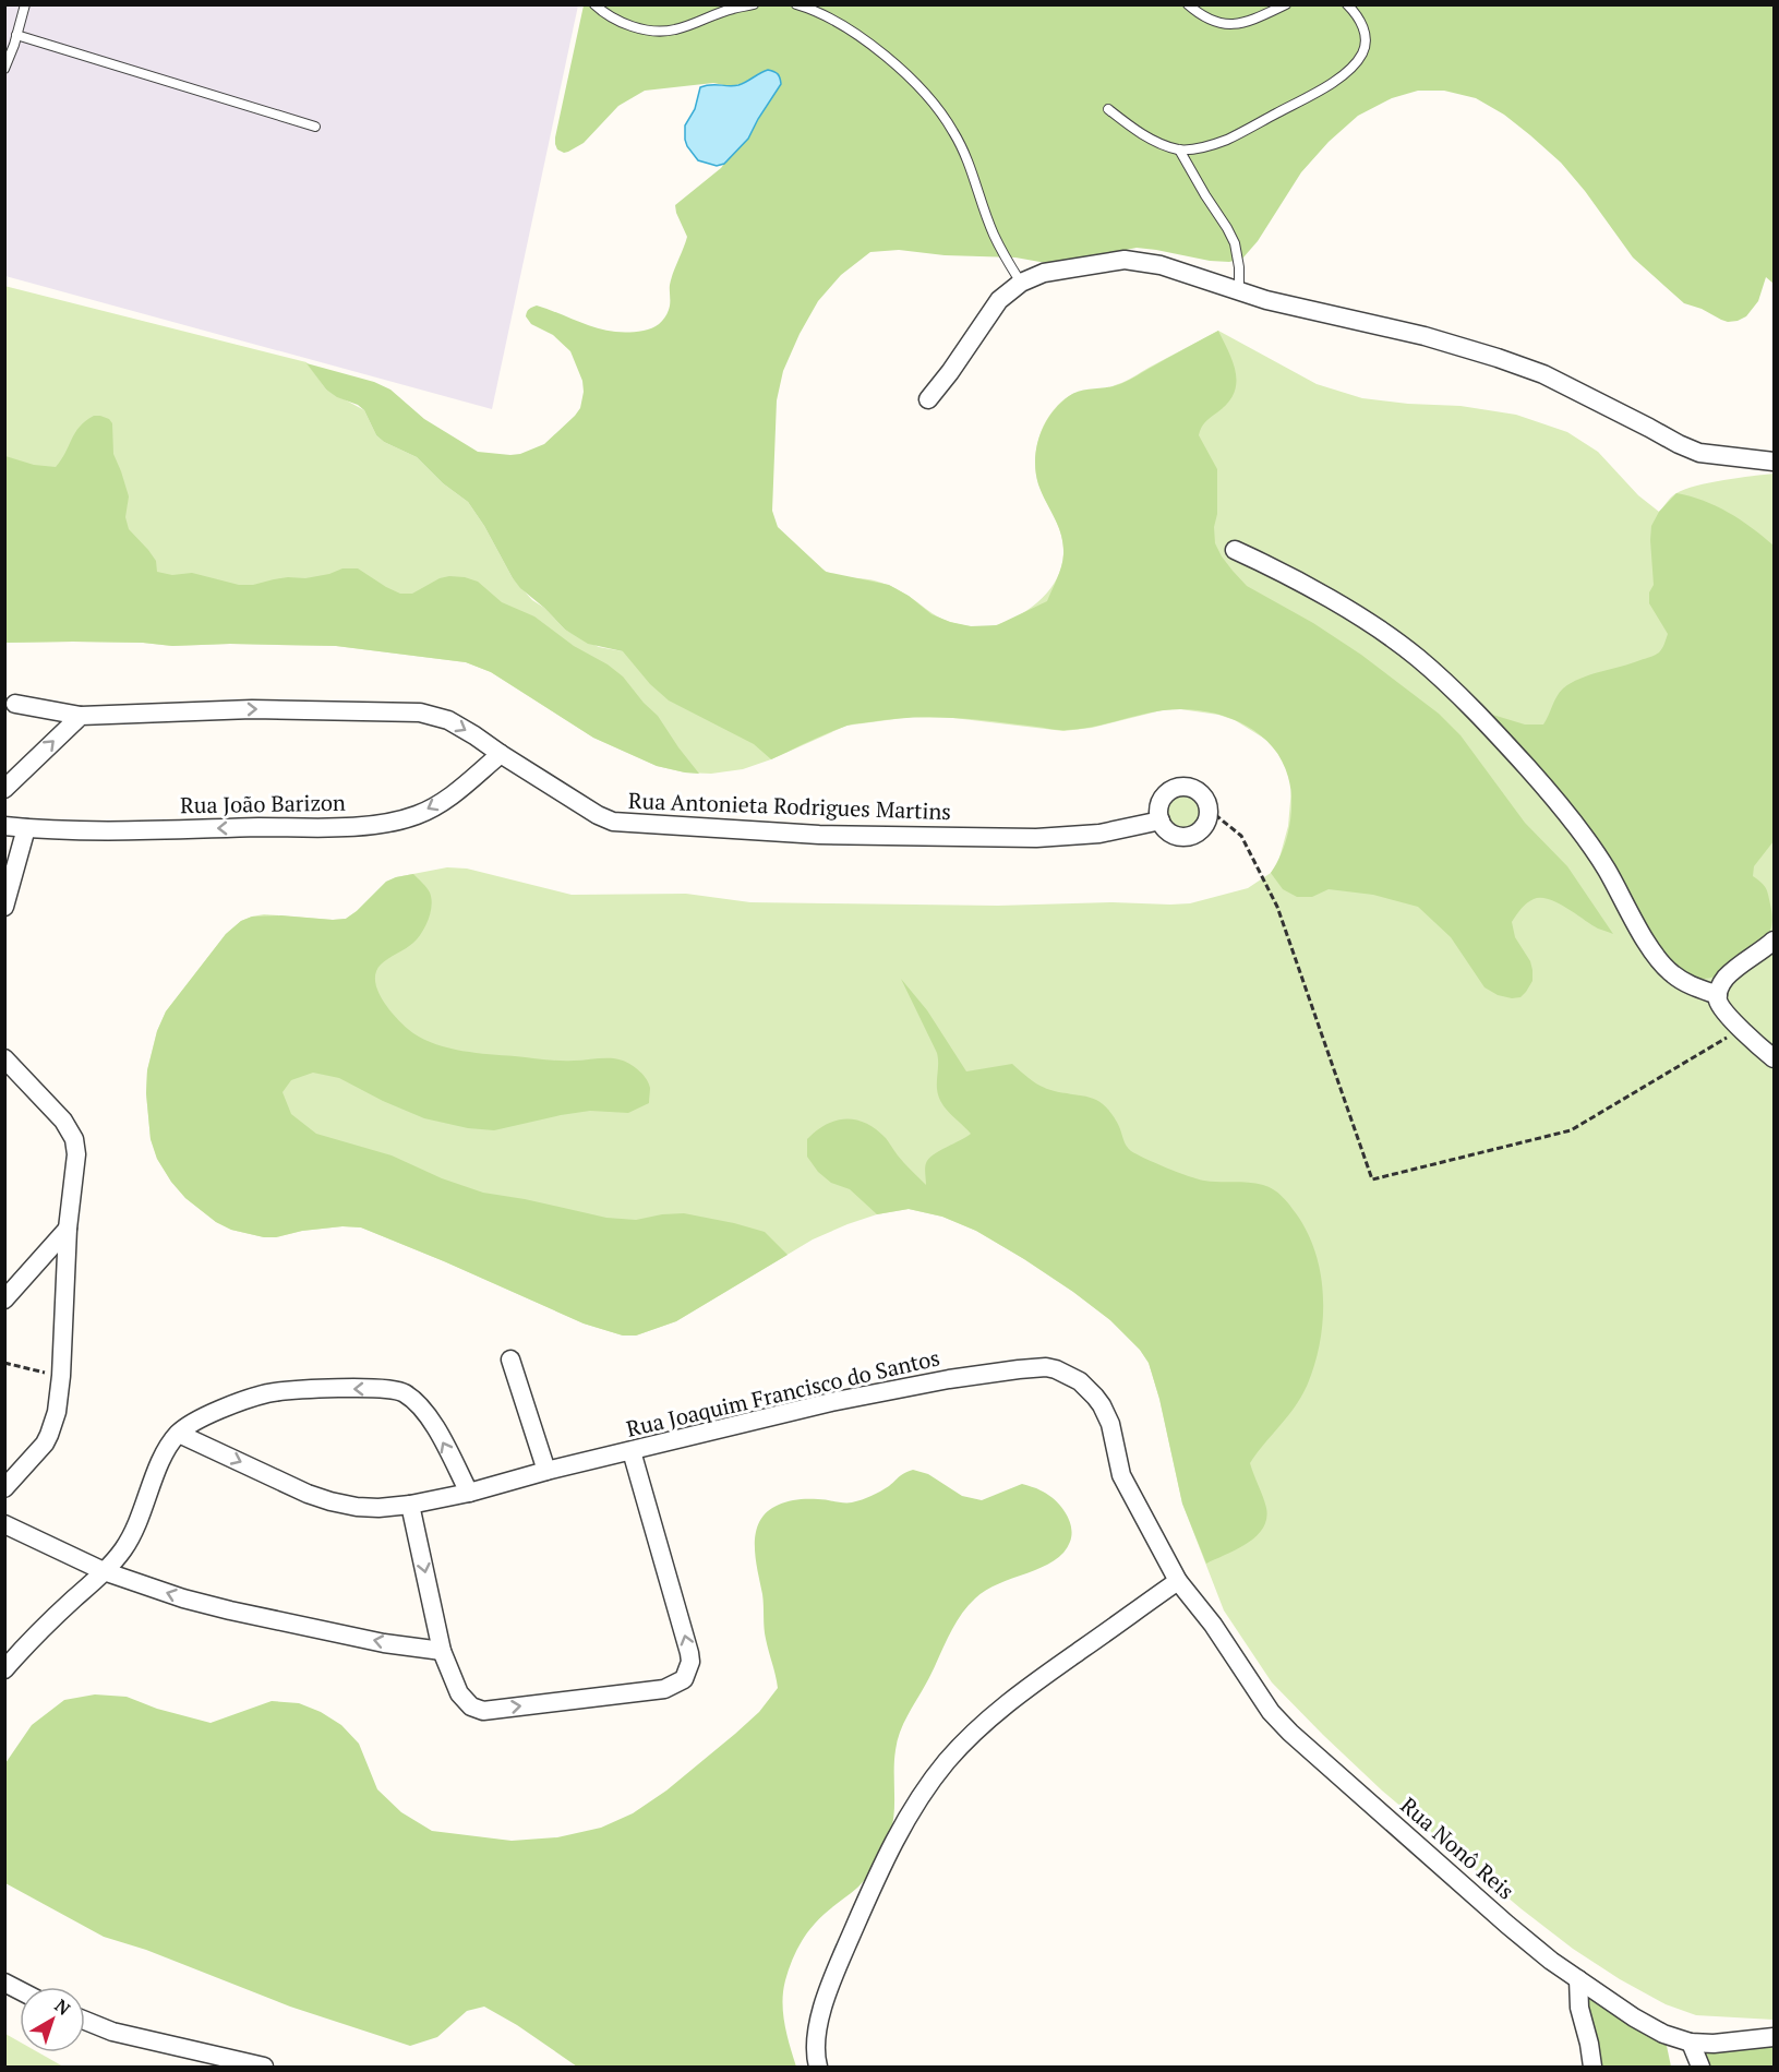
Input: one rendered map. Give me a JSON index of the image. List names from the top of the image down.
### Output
{
  "streets": {
    "street": [
      "Rua João Barizon",
      "Rua Antonieta Rodrigues Martins",
      "Rua Joaquim Francisco do Santos",
      "Rua Nonô Reis"
    ]
  },
  "crossings": [
    ["Rua João Barizon", "Rua Antonieta Rodrigues Martins"],
    ["Rua Joaquim Francisco do Santos", "Rua Nonô Reis"]
  ],
  "one_way": ["Rua João Barizon", "Rua Antonieta Rodrigues Martins"],
  "north": "top right"
}
